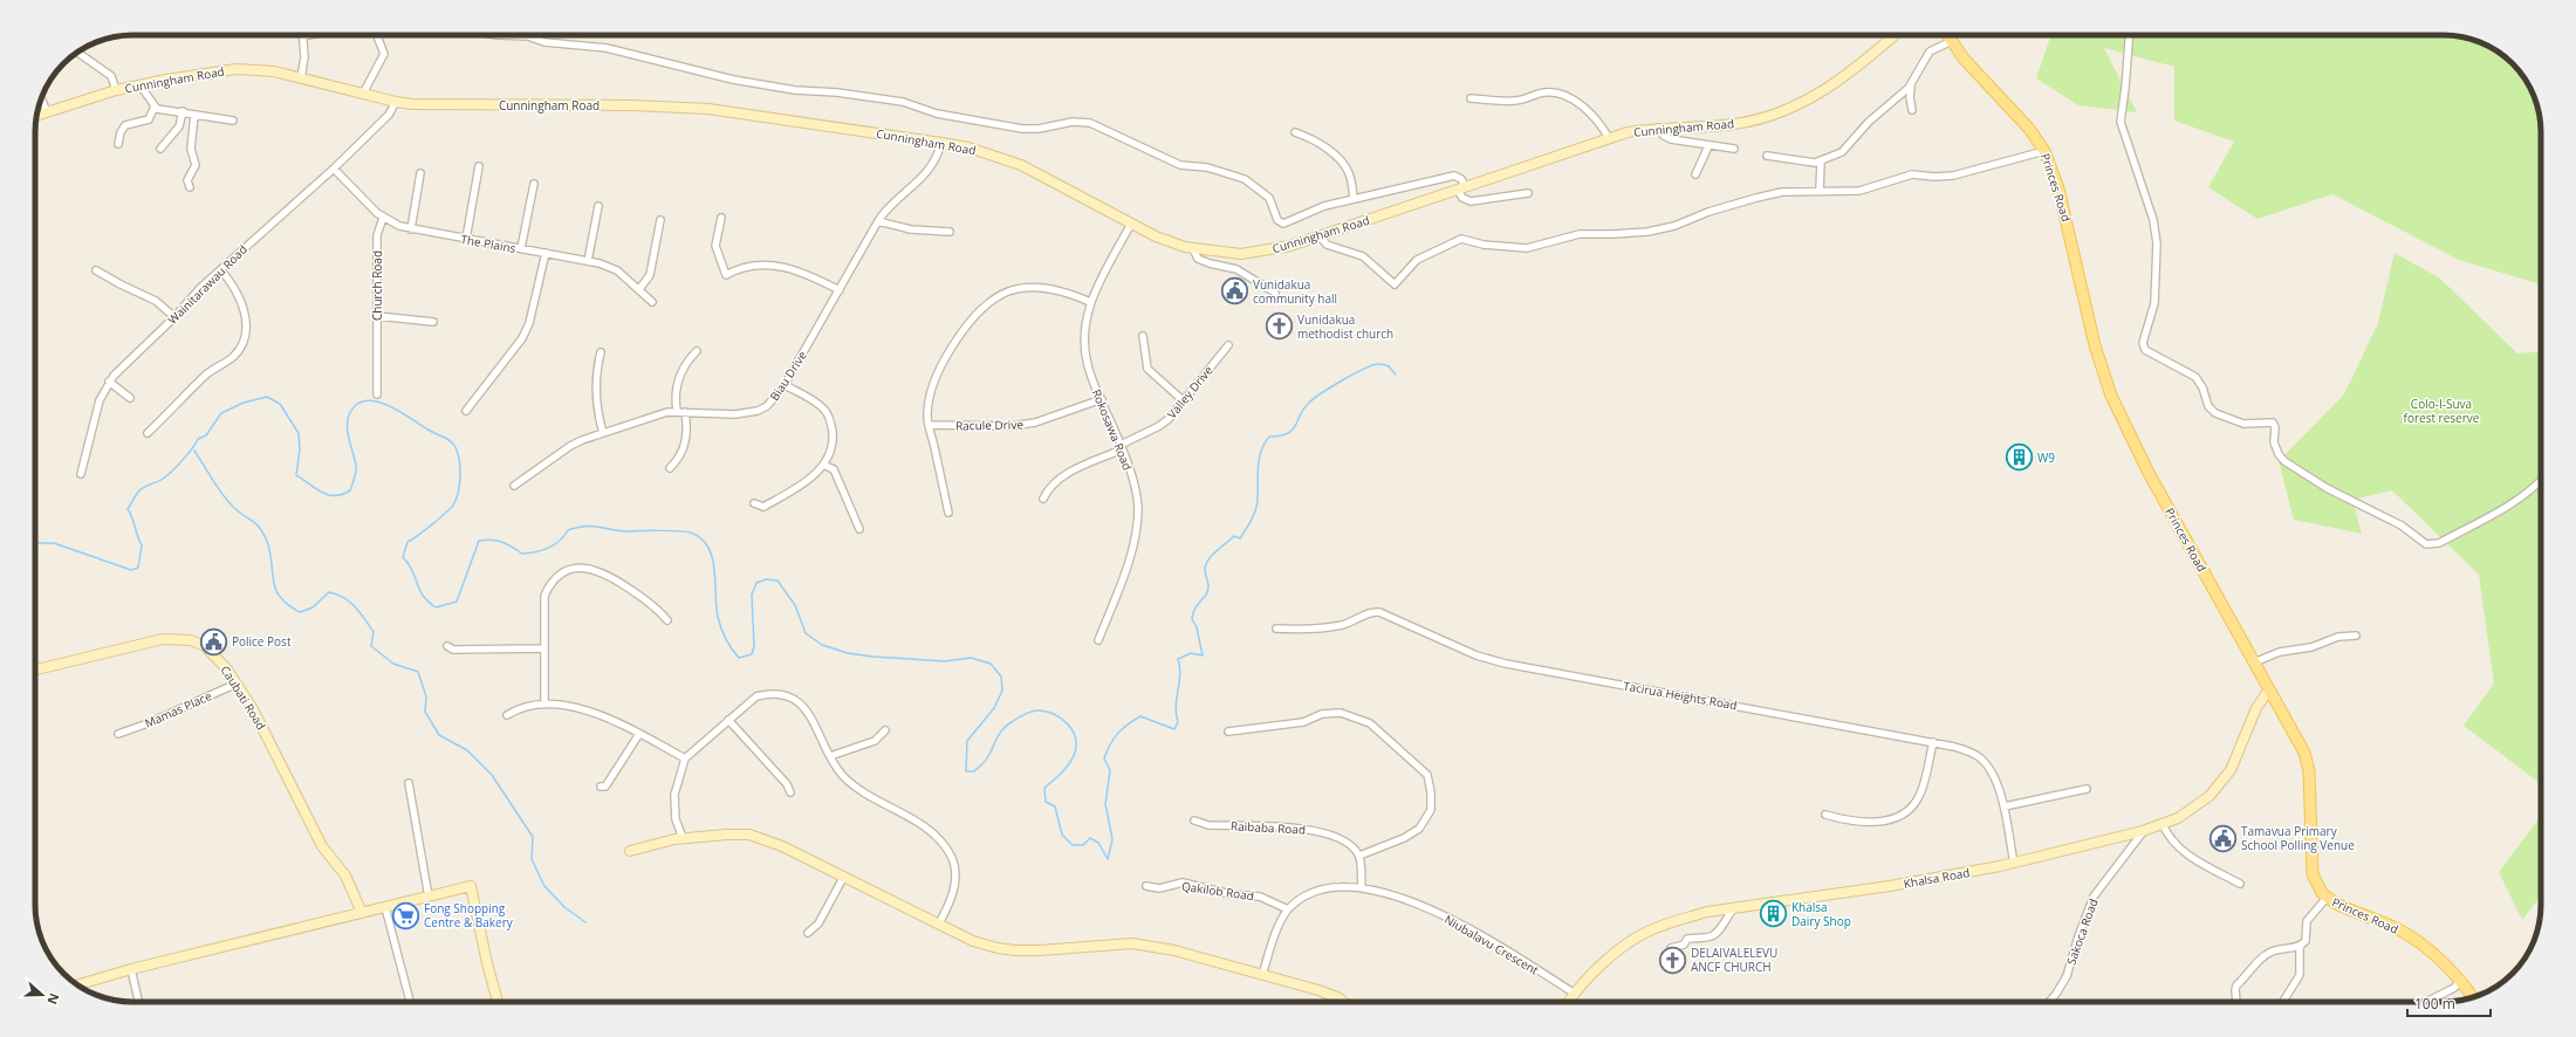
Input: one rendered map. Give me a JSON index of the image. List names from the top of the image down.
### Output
{
  "streets": {
    "main road": [
      "Cunningham Road",
      "Princes Road",
      "Caubati Road",
      "Khalsa Road"
    ],
    "street": [
      "The Plains",
      "Wainitarawau Road",
      "Church Road",
      "Biau Drive",
      "Valley Drive",
      "Racule Drive",
      "Rokosawa Road",
      "Tacirua Heights Road",
      "Mamas Place",
      "Raibaba Road",
      "Qakilob Road",
      "Sakoca Road",
      "Niubalavu Crescent"
    ]
  },
  "crossings": [
    ["Cunningham Road", "Wainitarawau Road"],
    ["Cunningham Road", "Biau Drive"],
    ["Cunningham Road", "Rokosawa Road"],
    ["Princes Road", "Khalsa Road"],
    ["The Plains", "Wainitarawau Road"],
    ["The Plains", "Church Road"],
    ["Valley Drive", "Rokosawa Road"],
    ["Racule Drive", "Rokosawa Road"],
    ["Tacirua Heights Road", "Khalsa Road"],
    ["Caubati Road", "Mamas Place"],
    ["Khalsa Road", "Sakoca Road"],
    ["Khalsa Road", "Niubalavu Crescent"],
    ["Qakilob Road", "Niubalavu Crescent"]
  ],
  "parks": ["Colo-I-Suva forest reserve"],
  "places": {
    "public building": ["Vunidakua community hall", "Police Post", "Tamavua Primary School Polling Venue"],
    "church": ["Vunidakua methodist church", "DELAIVALELEVU ANCF CHURCH"],
    "building": ["W9", "Khalsa Dairy Shop"],
    "supermarket": ["Fong Shopping Centre & Bakery"]
  },
  "scale_bar": "100 m",
  "north": "right"
}
